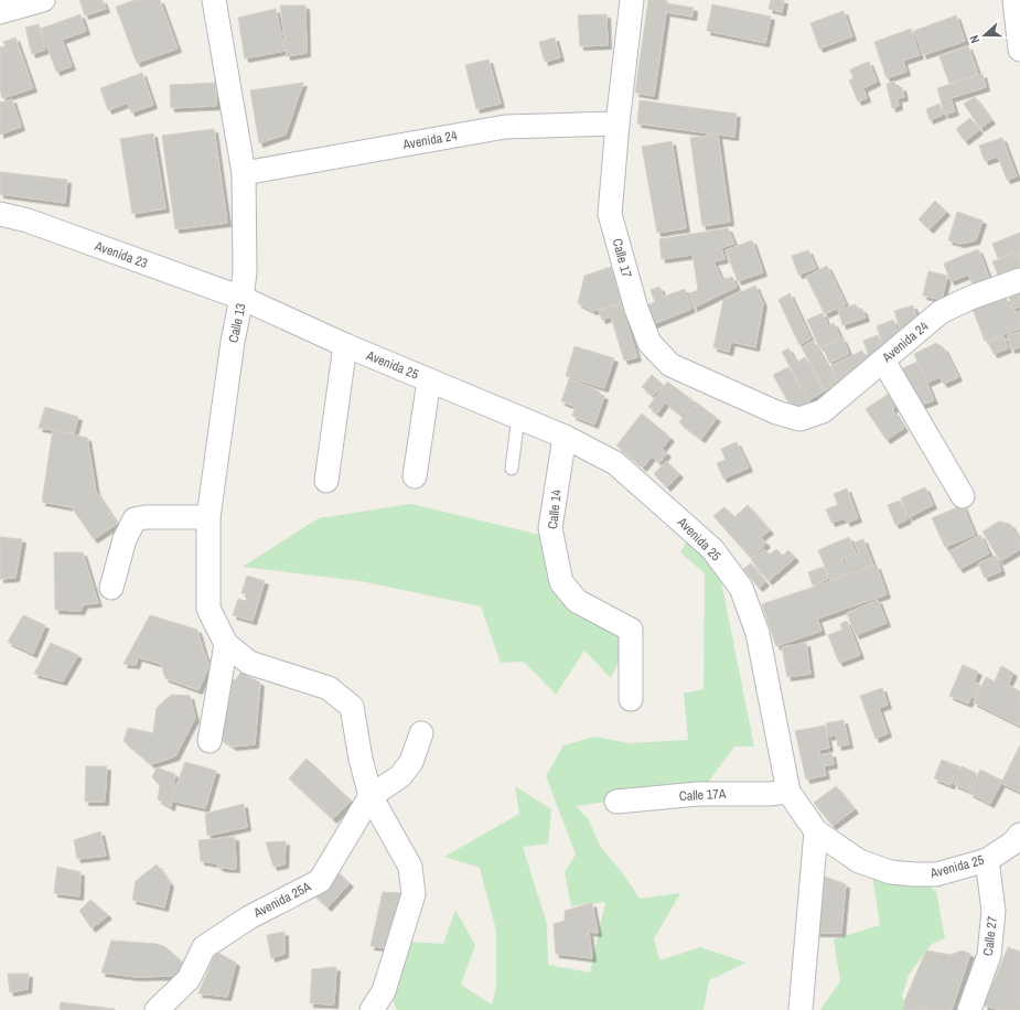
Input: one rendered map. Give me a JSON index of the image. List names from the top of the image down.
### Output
{
  "streets": {
    "street": [
      "Avenida 24",
      "Avenida 23",
      "Calle 17",
      "Calle 13",
      "Avenida 25",
      "Calle 14",
      "Calle 17A",
      "Avenida 25A",
      "Calle 27"
    ]
  },
  "crossings": [
    ["Avenida 24", "Calle 17"],
    ["Avenida 24", "Calle 13"],
    ["Avenida 23", "Calle 13"],
    ["Avenida 23", "Avenida 25"],
    ["Calle 13", "Avenida 25"],
    ["Avenida 25", "Calle 14"],
    ["Avenida 25", "Calle 17A"],
    ["Avenida 25", "Calle 27"]
  ],
  "north": "left"
}
